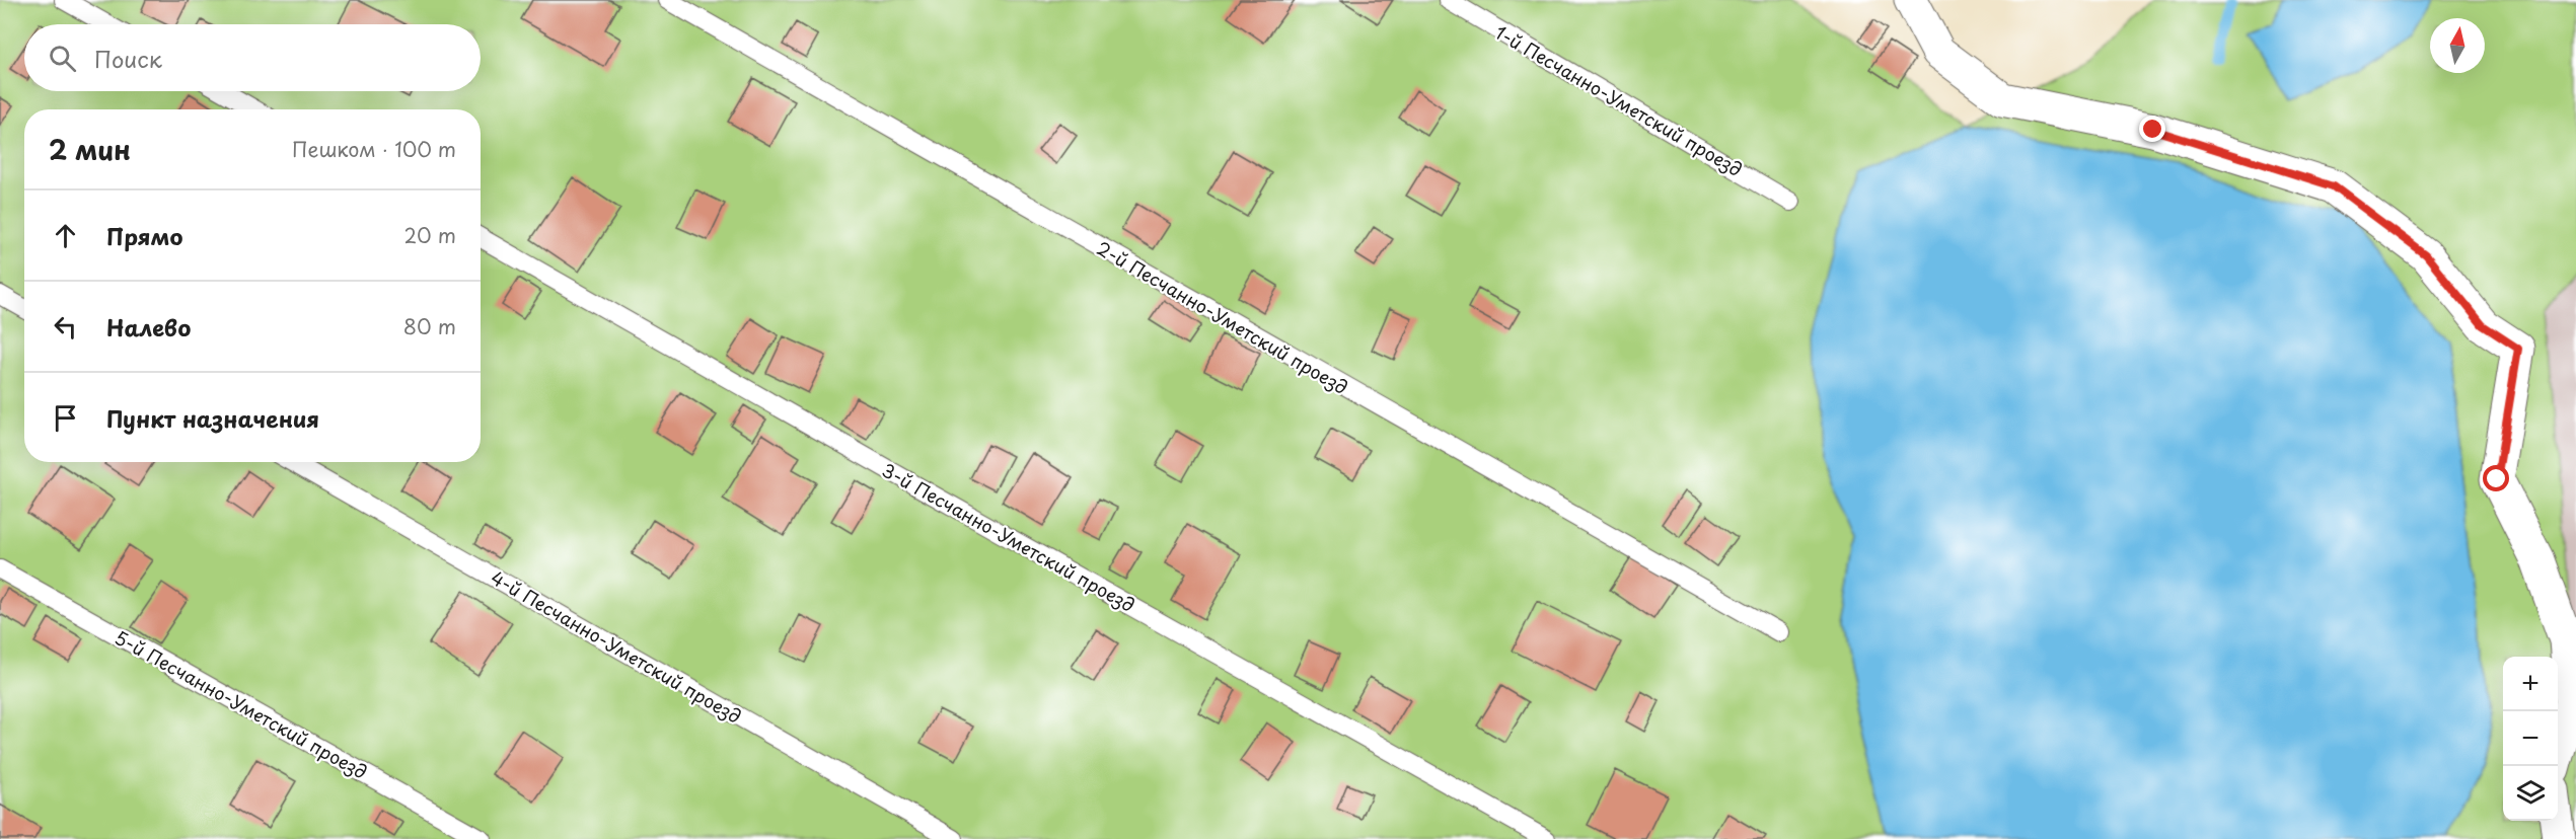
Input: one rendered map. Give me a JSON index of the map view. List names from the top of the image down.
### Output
{
  "streets": {
    "lane": [
      "1-й Песчанно-Уметский проезд",
      "2-й Песчанно-Уметский проезд",
      "3-й Песчанно-Уметский проезд",
      "4-й Песчанно-Уметский проезд",
      "5-й Песчанно-Уметский проезд"
    ]
  },
  "north": "top",
  "page": {
    "search": "Поиск",
    "heading": ["2 мин", "Пешком · 100 m"],
    "list": [
      ["Прямо", "20 m"],
      ["Налево", "80 m"],
      "Пункт назначения"
    ],
    "map_buttons": ["+", "−"]
  }
}
